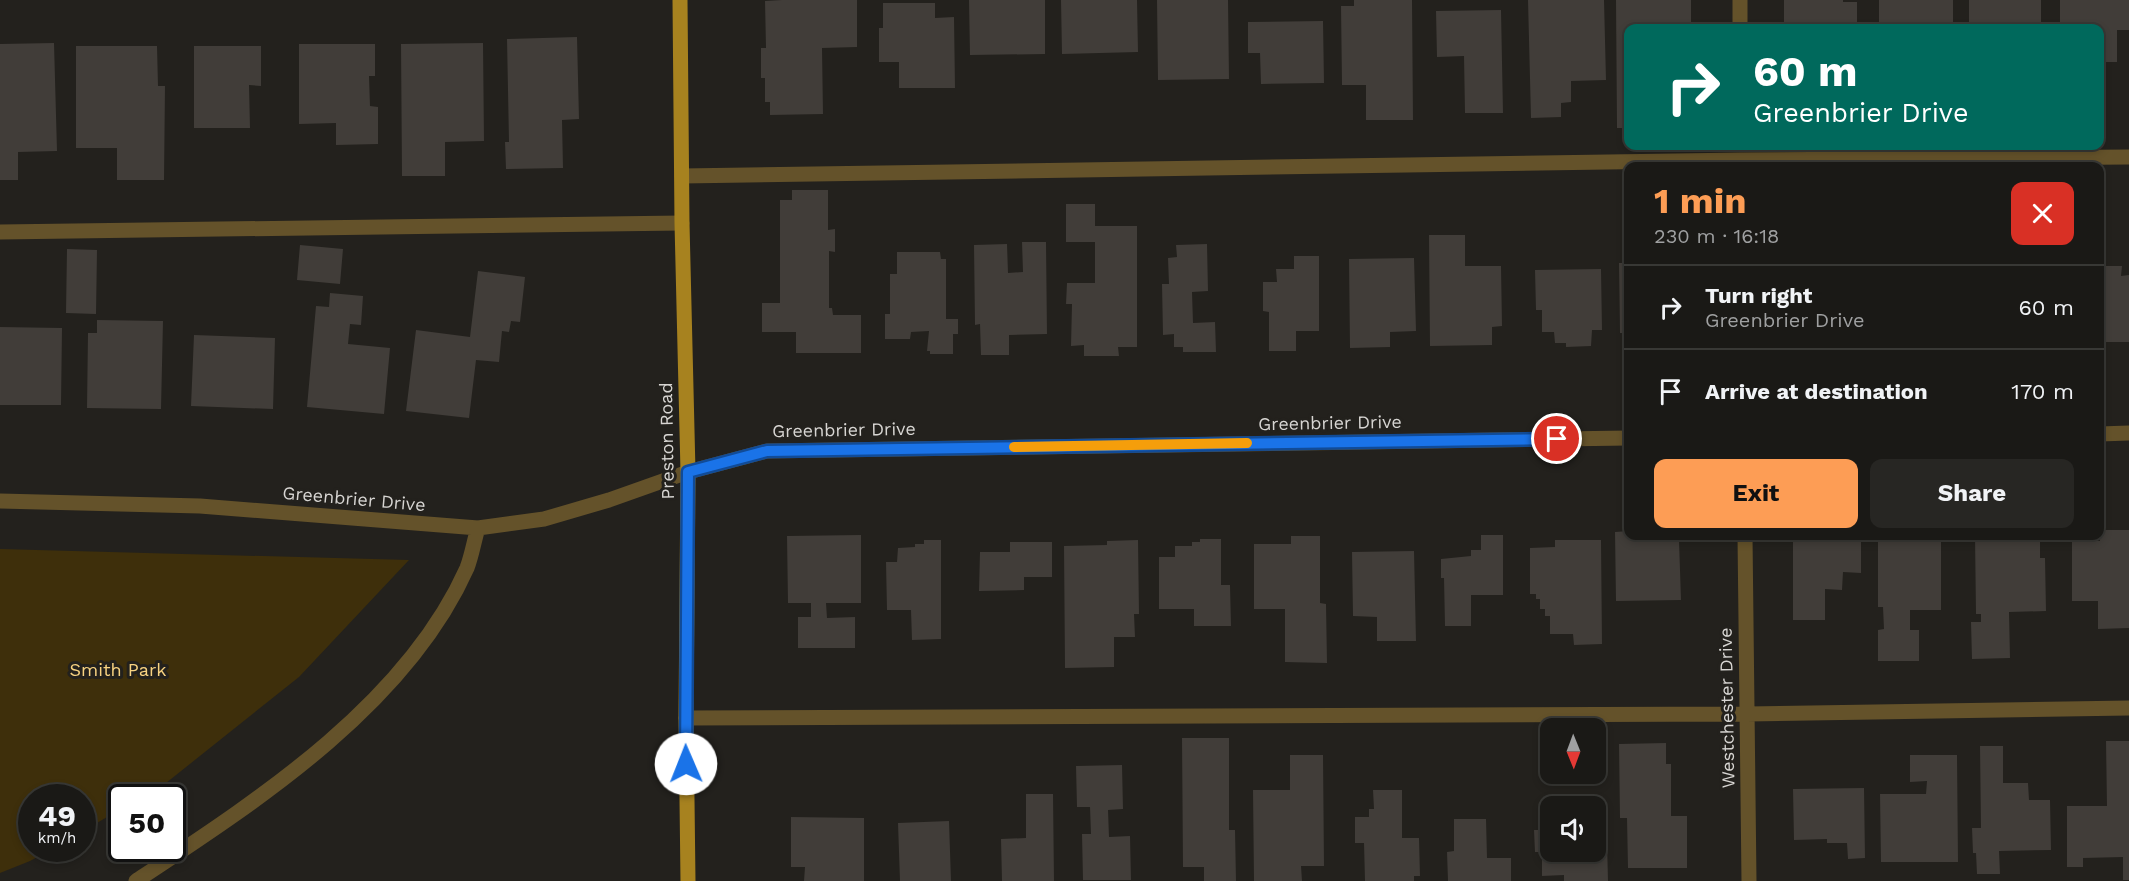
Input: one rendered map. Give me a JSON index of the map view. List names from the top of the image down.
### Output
{
  "streets": {
    "main road": ["Preston Road"],
    "street": ["Greenbrier Drive", "Westchester Drive"]
  },
  "crossings": [
    ["Greenbrier Drive", "Preston Road"]
  ],
  "parks": ["Smith Park"],
  "north": "bottom",
  "page": {
    "turn": ["60 m", "Greenbrier Drive"],
    "heading": ["1 min", "230 m · 16:18"],
    "list": [
      {
        "name": "Turn right",
        "note": "Greenbrier Drive",
        "value": "60 m"
      },
      {
        "name": "Arrive at destination",
        "value": "170 m"
      }
    ],
    "buttons": ["Exit", "Share"],
    "speed": "49 km/h",
    "limit": "50"
  }
}
